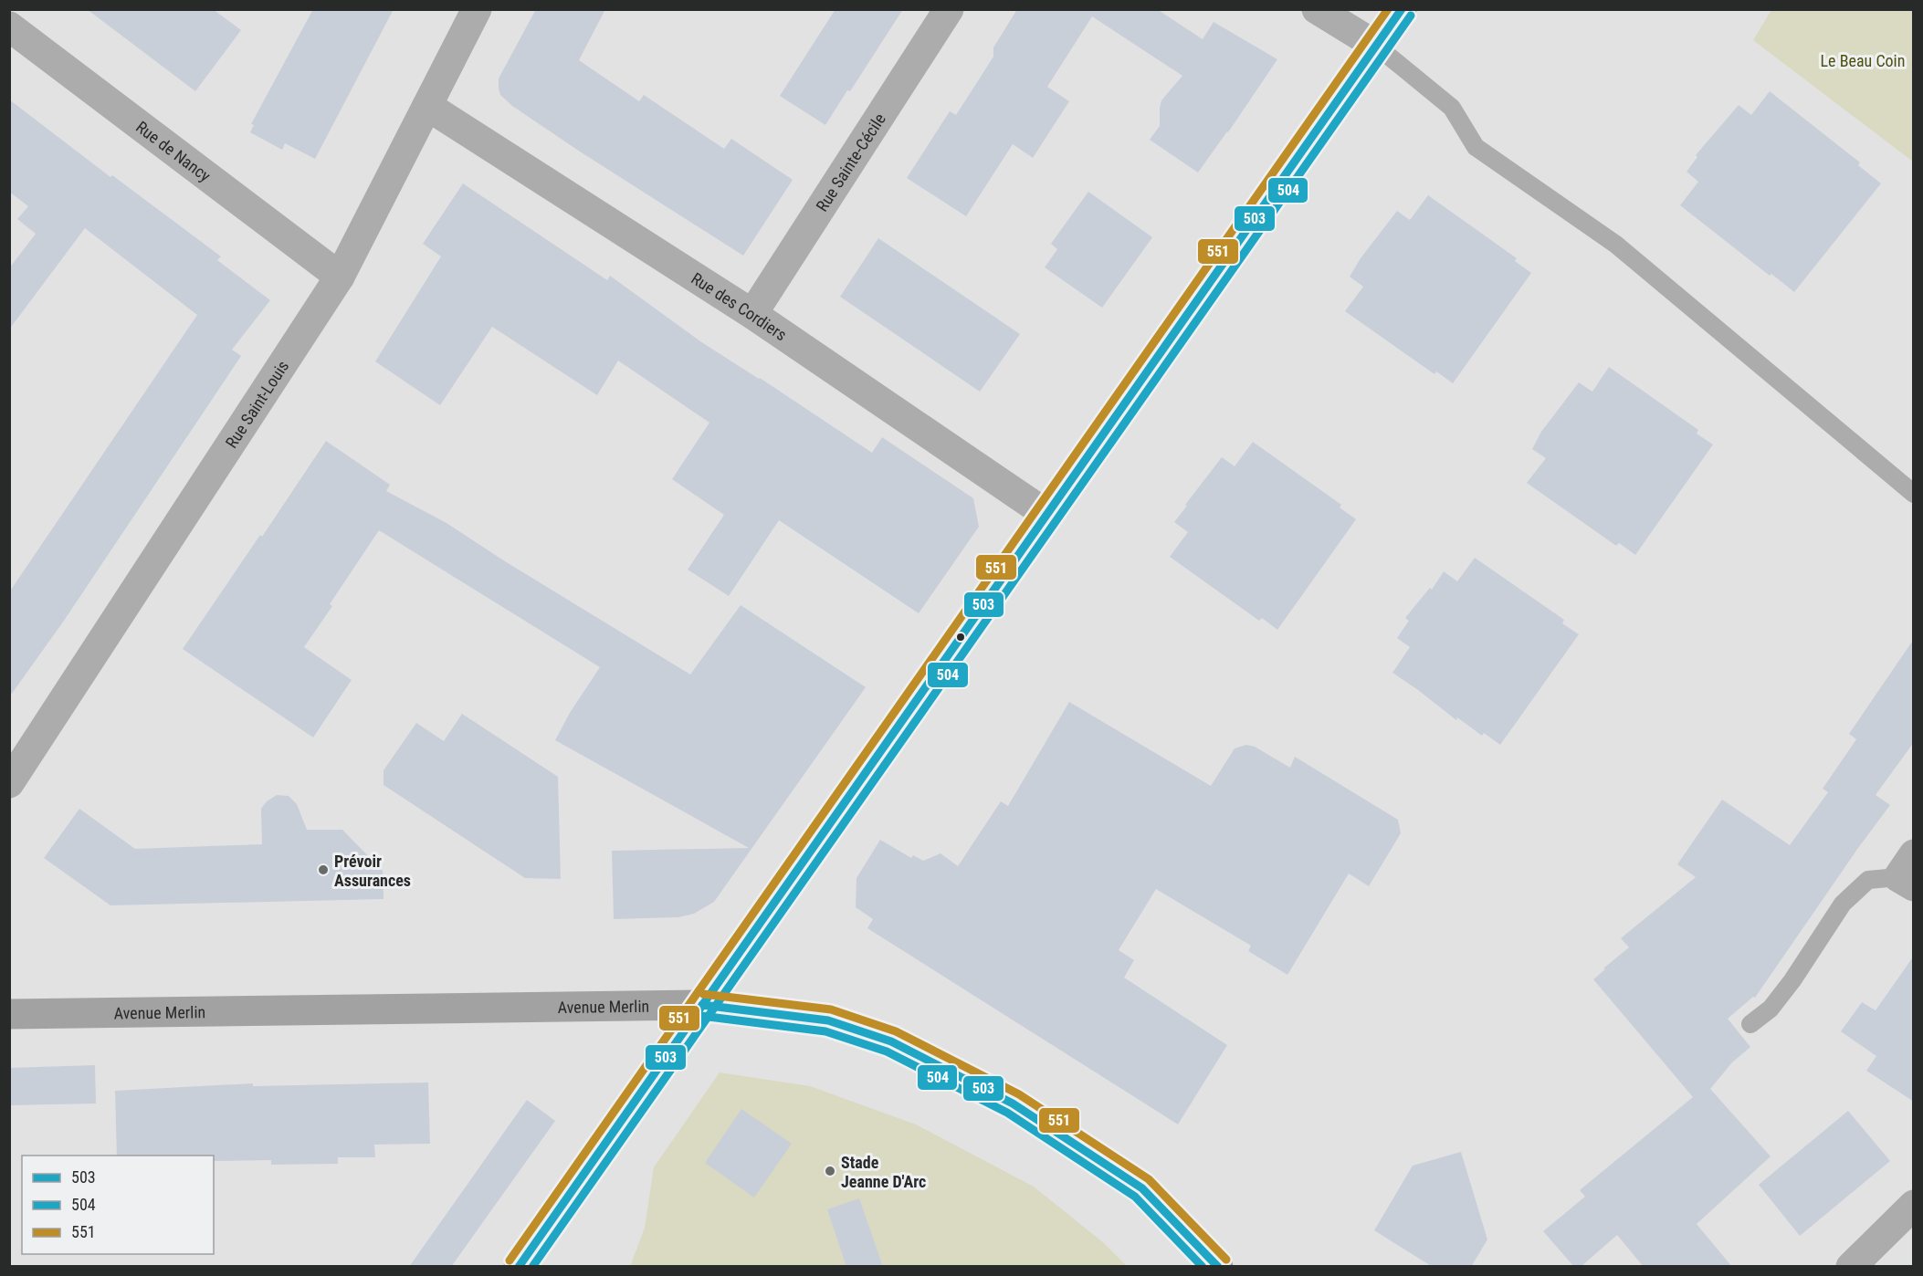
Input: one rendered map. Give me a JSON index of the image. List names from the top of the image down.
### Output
{
  "streets": {
    "main road": ["Avenue Merlin"],
    "street": [
      "Rue de Nancy",
      "Rue Sainte-Cécile",
      "Rue des Cordiers",
      "Rue Saint-Louis"
    ]
  },
  "crossings": [
    ["Rue de Nancy", "Rue Saint-Louis"],
    ["Rue Sainte-Cécile", "Rue des Cordiers"],
    ["Rue des Cordiers", "Rue Saint-Louis"]
  ],
  "parks": ["Le Beau Coin"],
  "places": ["Prévoir Assurances", "Stade Jeanne D'Arc"],
  "lines": ["transit line 503", "transit line 551", "transit line 504"],
  "legend": ["503", "504", "551"]
}
